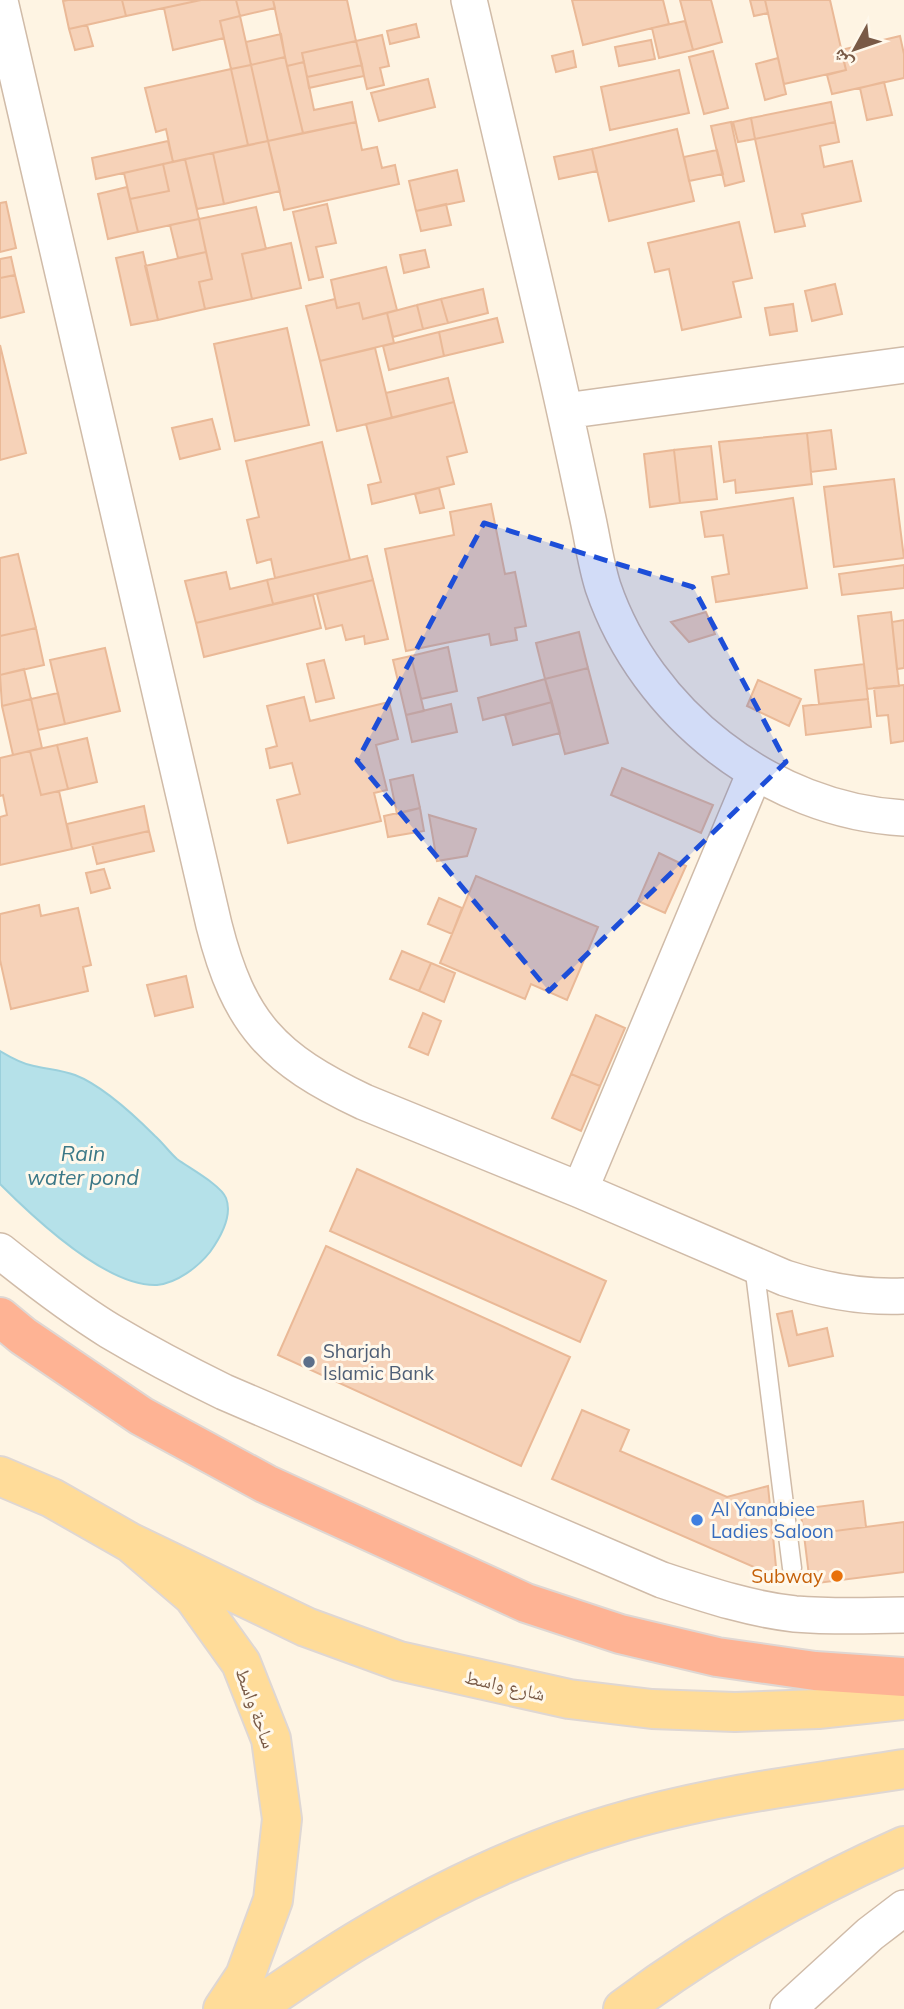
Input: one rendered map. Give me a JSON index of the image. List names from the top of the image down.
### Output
{
  "streets": {
    "main road": ["شارع واسط", "ساحة واسط"]
  },
  "crossings": [
    ["شارع واسط", "ساحة واسط"]
  ],
  "water": ["Rain water pond"],
  "places": ["Sharjah Islamic Bank", "Al Yanabiee Ladies Saloon", "Subway"],
  "north": "bottom left"
}
